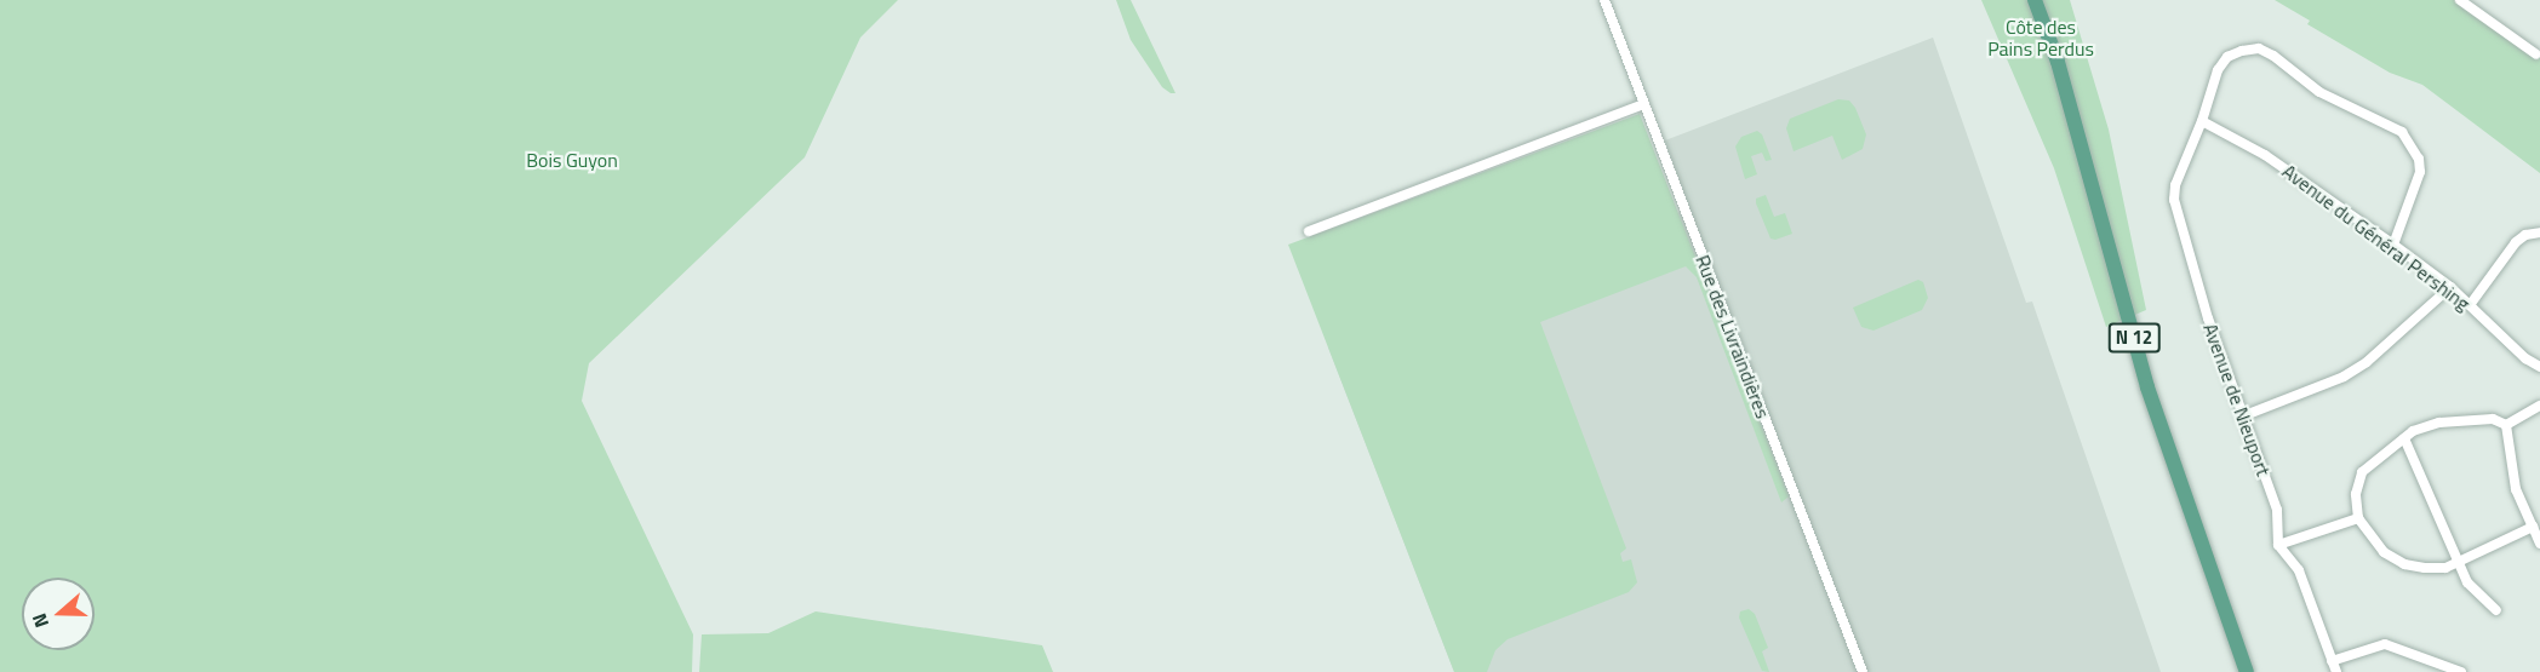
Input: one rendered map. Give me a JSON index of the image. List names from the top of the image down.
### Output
{
  "streets": {
    "main road": ["N 12"],
    "street": ["Avenue du Général Pershing", "Rue des Livraindières", "Avenue de Nieuport"]
  },
  "crossings": [
    ["Avenue du Général Pershing", "Avenue de Nieuport"]
  ],
  "parks": ["Côte des Pains Perdus", "Bois Guyon"],
  "north": "left"
}
